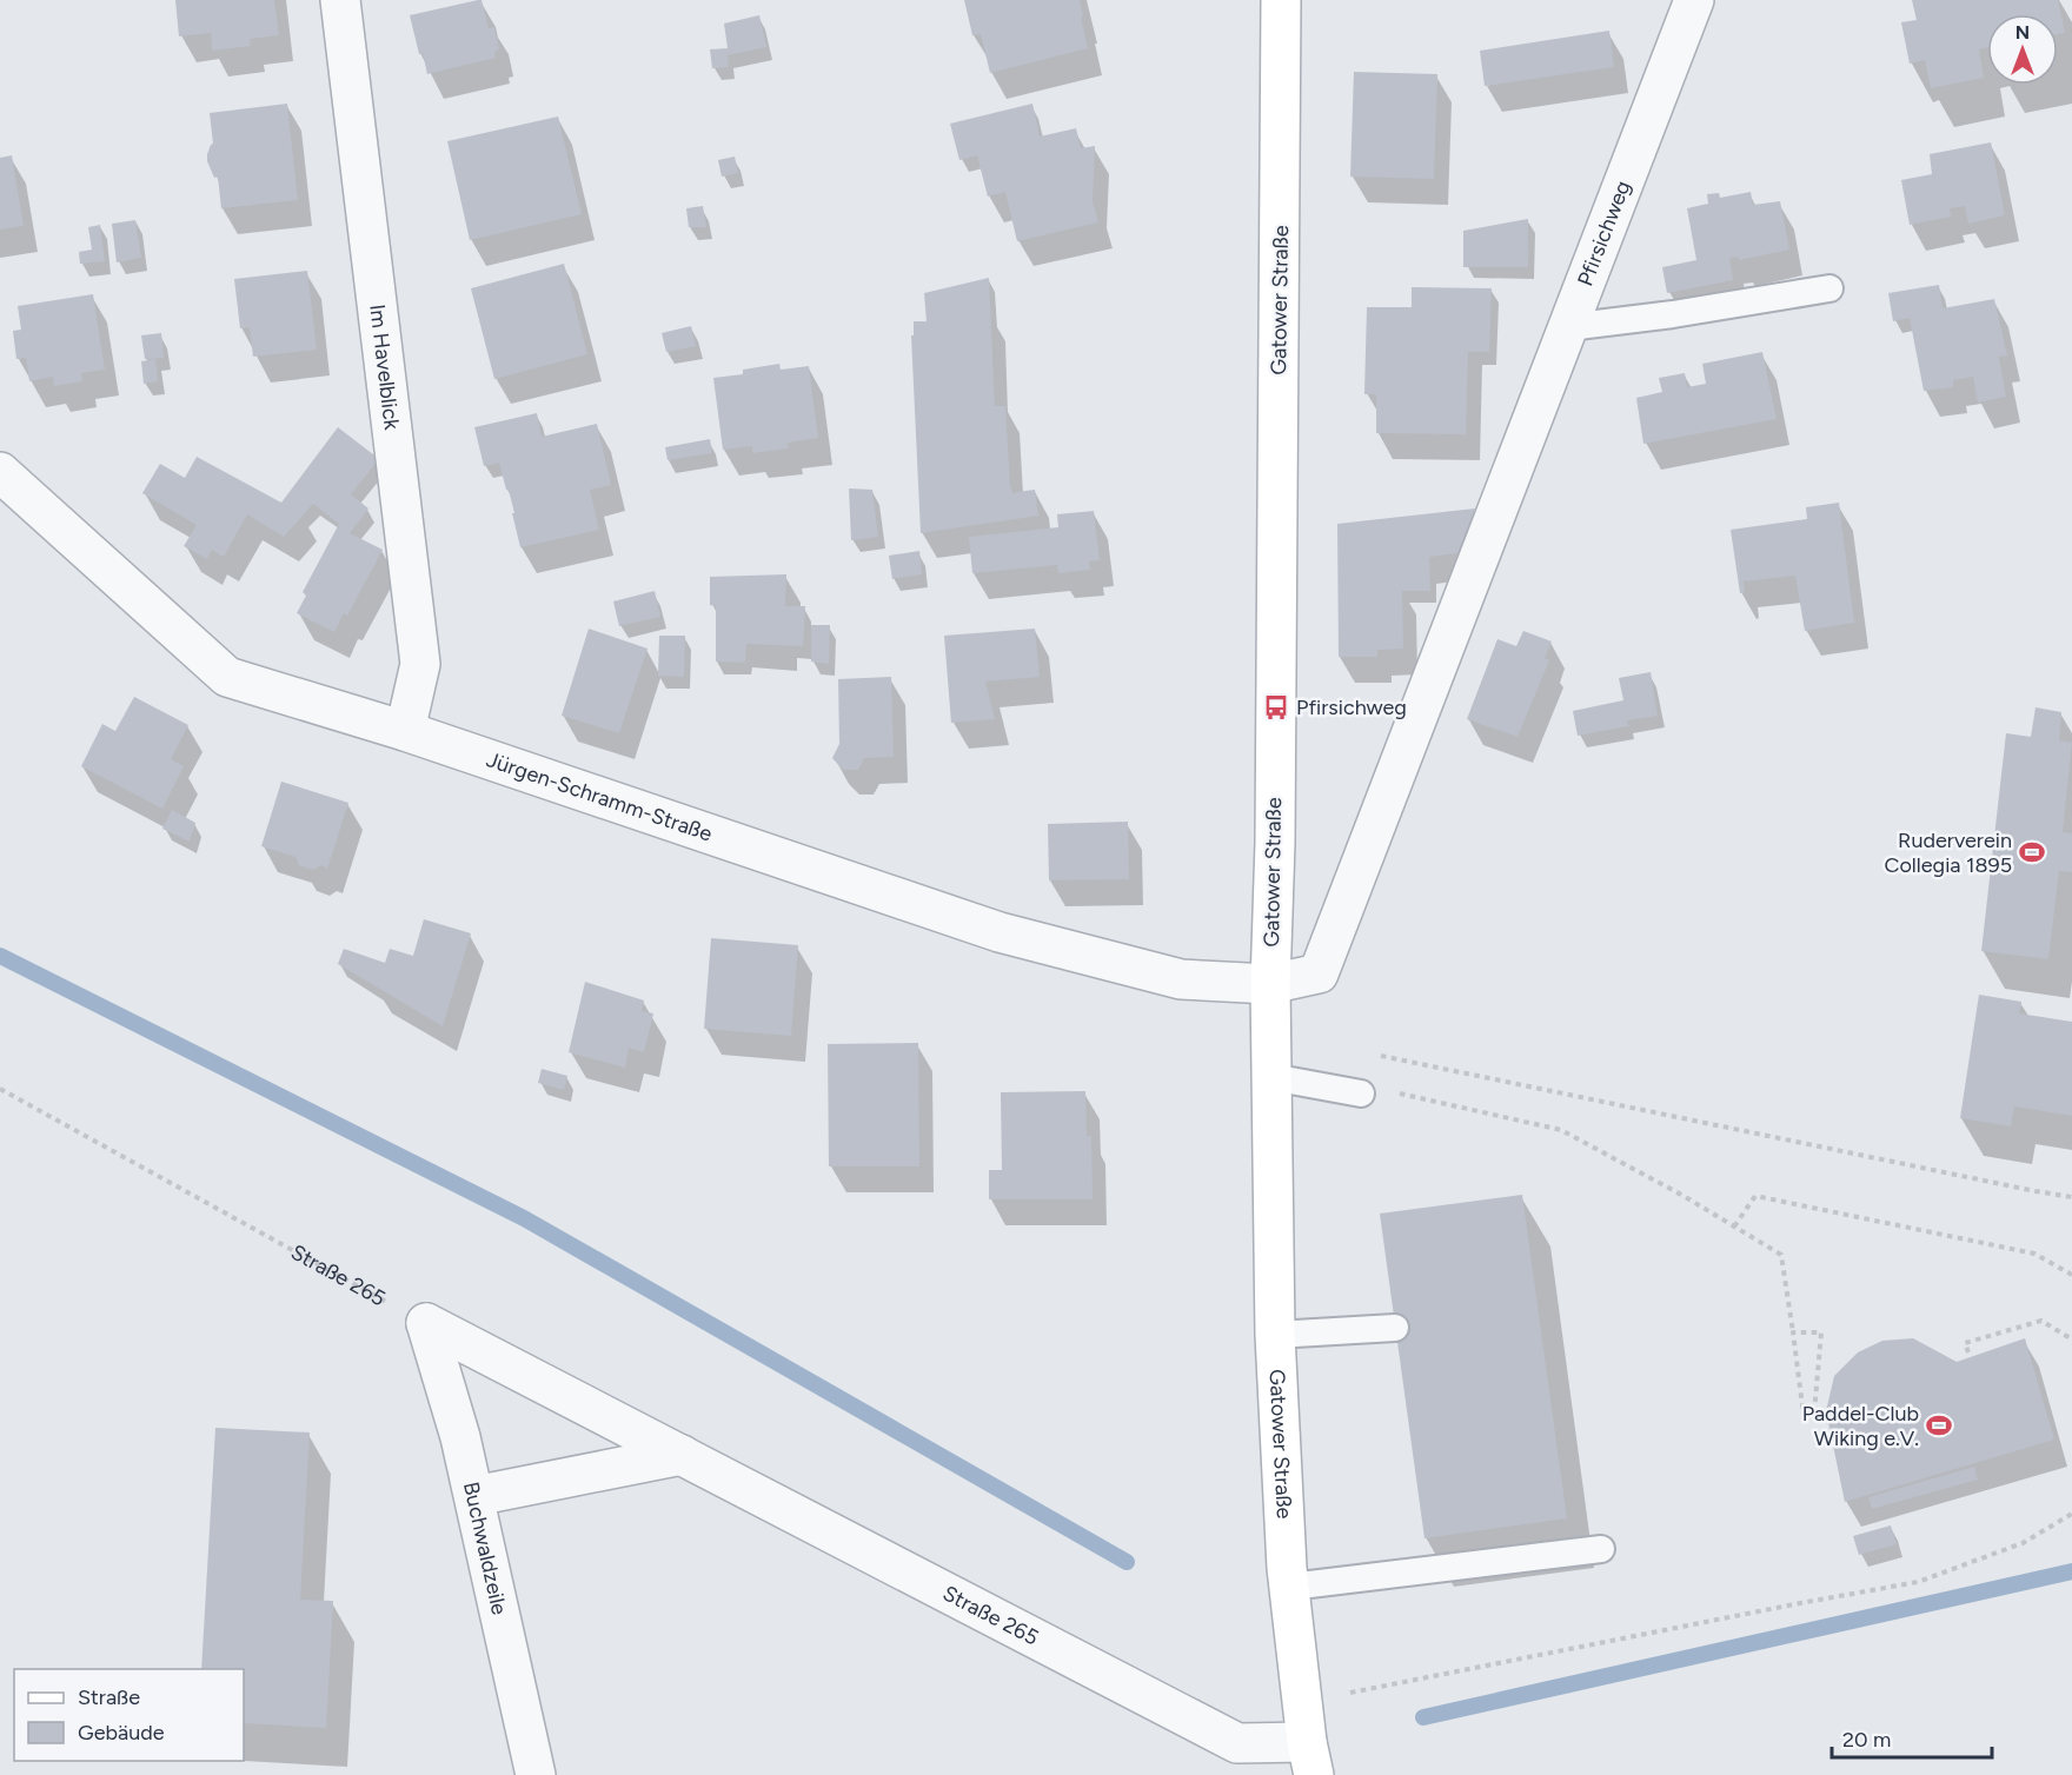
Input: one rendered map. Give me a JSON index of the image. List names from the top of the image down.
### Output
{
  "streets": {
    "main road": ["Gatower Straße"],
    "street": [
      "Pfirsichweg",
      "Im Havelblick",
      "Jürgen-Schramm-Straße",
      "Straße 265",
      "Buchwaldzeile"
    ]
  },
  "crossings": [
    ["Pfirsichweg", "Gatower Straße"],
    ["Pfirsichweg", "Jürgen-Schramm-Straße"],
    ["Gatower Straße", "Jürgen-Schramm-Straße"],
    ["Gatower Straße", "Straße 265"],
    ["Im Havelblick", "Jürgen-Schramm-Straße"],
    ["Straße 265", "Buchwaldzeile"]
  ],
  "places": {
    "bus stop": ["Pfirsichweg"],
    "sports": ["Ruderverein Collegia 1895", "Paddel-Club Wiking e.V."]
  },
  "legend": ["Straße", "Gebäude"],
  "scale_bar": "20 m",
  "north": "top"
}
